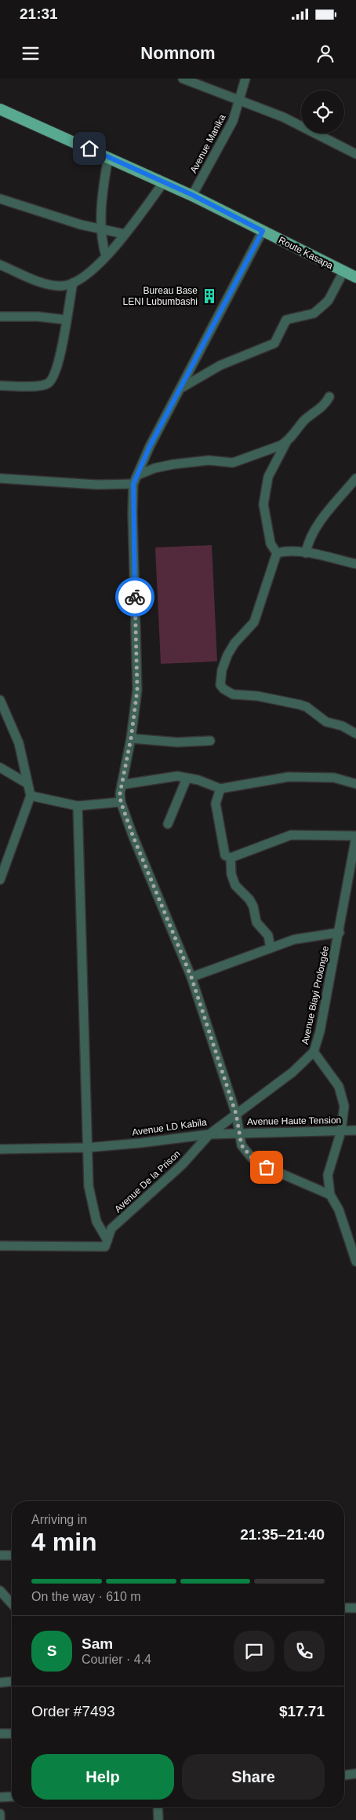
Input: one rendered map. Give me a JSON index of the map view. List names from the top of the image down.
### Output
{
  "streets": {
    "main road": ["Route Kasapa"],
    "street": [
      "Avenue Manika",
      "Avenue Biayi Prolongée",
      "Avenue Haute Tension",
      "Avenue LD Kabila",
      "Avenue De la Prison"
    ]
  },
  "crossings": [
    ["Avenue Manika", "Route Kasapa"],
    ["Avenue Biayi Prolongée", "Avenue Haute Tension"],
    ["Avenue Biayi Prolongée", "Avenue LD Kabila"],
    ["Avenue Haute Tension", "Avenue LD Kabila"],
    ["Avenue Haute Tension", "Avenue De la Prison"],
    ["Avenue LD Kabila", "Avenue De la Prison"]
  ],
  "places": {
    "building": ["Bureau Base LENI Lubumbashi"]
  },
  "page": {
    "status": "21:31",
    "header": "Nomnom",
    "heading": ["4 min", "Arriving in", "21:35–21:40"],
    "panel": [
      "Sam",
      "Courier · 4.4",
      "Order #7493",
      "$17.71"
    ],
    "bar": "On the way · 610 m",
    "round": "S",
    "buttons": ["Help", "Share"]
  }
}
